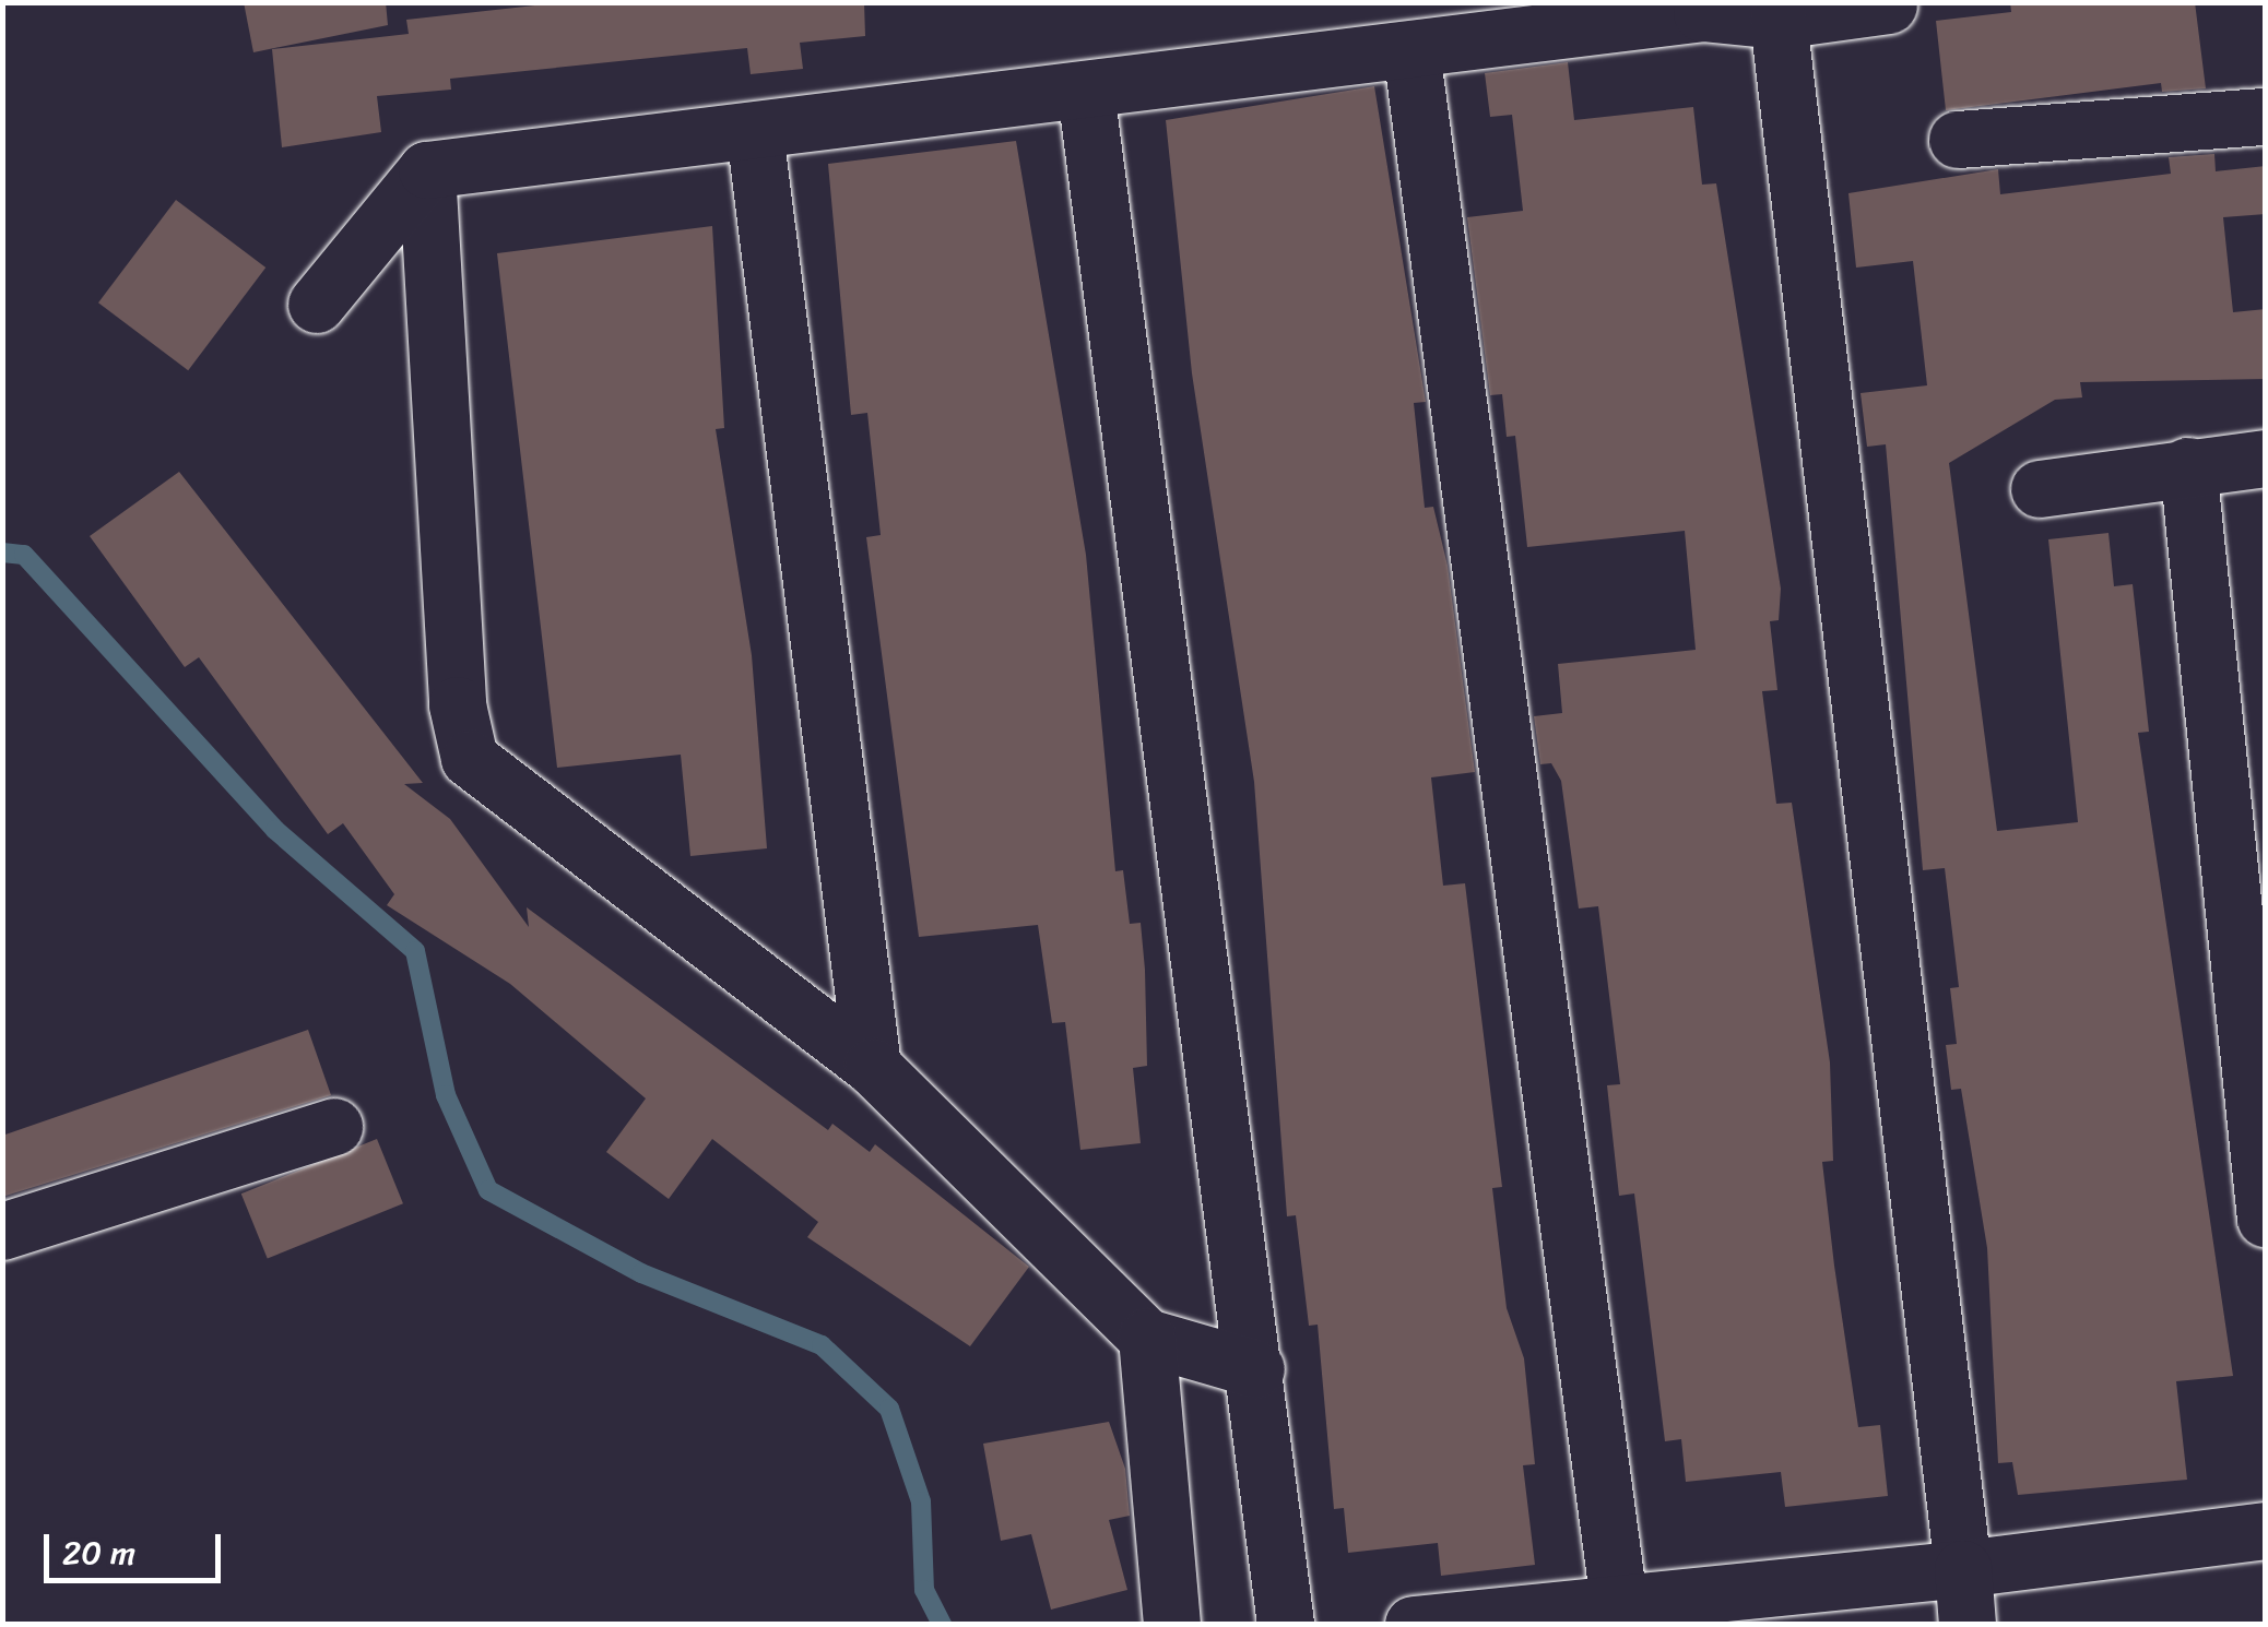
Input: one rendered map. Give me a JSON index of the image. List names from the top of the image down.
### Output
{
  "scale_bar": "20 m"
}
